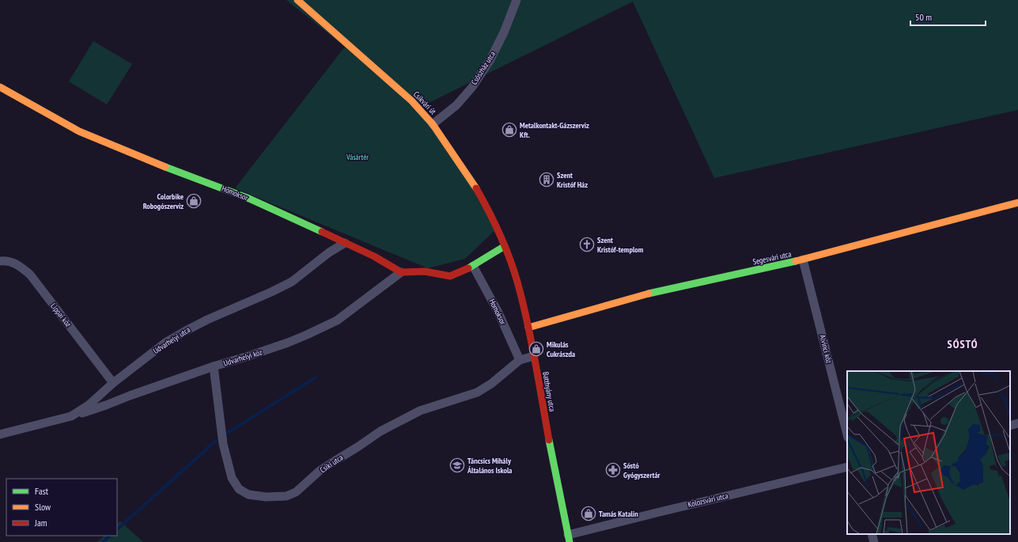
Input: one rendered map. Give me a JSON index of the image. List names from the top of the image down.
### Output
{
  "streets": {
    "street": [
      "Csőszház utca",
      "Csikvári út",
      "Homoksor",
      "Segesvári utca",
      "Lippai köz",
      "Udvarhelyi utca",
      "Alvinci köz",
      "Udvarhelyi köz",
      "Batthyány utca",
      "Csiki utca",
      "Kolozsvári utca"
    ]
  },
  "crossings": [
    ["Csőszház utca", "Csikvári út"],
    ["Csikvári út", "Batthyány utca"],
    ["Homoksor", "Udvarhelyi utca"],
    ["Homoksor", "Udvarhelyi köz"],
    ["Homoksor", "Csiki utca"],
    ["Segesvári utca", "Alvinci köz"],
    ["Segesvári utca", "Batthyány utca"],
    ["Lippai köz", "Udvarhelyi utca"],
    ["Udvarhelyi utca", "Udvarhelyi köz"],
    ["Udvarhelyi köz", "Csiki utca"],
    ["Batthyány utca", "Csiki utca"],
    ["Batthyány utca", "Kolozsvári utca"]
  ],
  "districts": ["SÓSTÓ"],
  "parks": ["Vásártér"],
  "places": {
    "shop": [
      "Metalkontakt-Gázszerviz Kft.",
      "Colorbike Robogószerviz",
      "Mikulás Cukrászda",
      "Tamás Katalin"
    ],
    "building": ["Szent Kristóf Ház"],
    "church": ["Szent Kristóf-templom"],
    "school or university": ["Táncsics Mihály Általános Iskola"],
    "pharmacy": ["Sóstó Gyógyszertár"]
  },
  "legend": ["Fast", "Slow", "Jam"],
  "scale_bar": "50 m"
}
